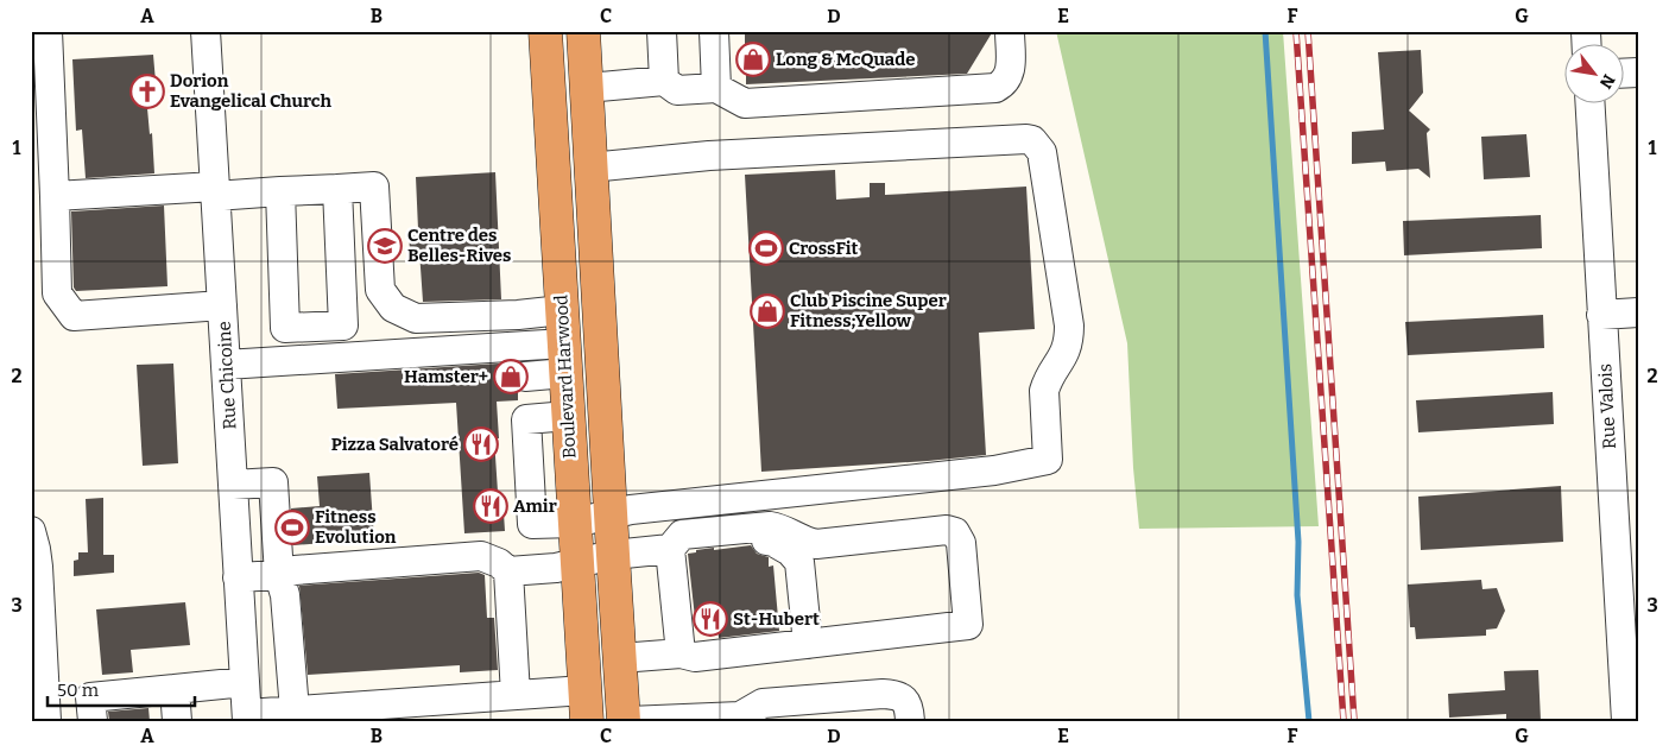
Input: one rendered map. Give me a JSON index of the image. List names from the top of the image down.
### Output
{
  "streets": {
    "highway": ["Boulevard Harwood"],
    "street": ["Rue Chicoine", "Rue Valois"]
  },
  "places": {
    "shop": ["Long & McQuade", "Club Piscine Super Fitness;Yellow", "Hamster+"],
    "church": ["Dorion Evangelical Church"],
    "school or university": ["Centre des Belles-Rives"],
    "sports": ["CrossFit", "Fitness Evolution"],
    "restaurant": ["Pizza Salvatoré", "Amir", "St-Hubert"]
  },
  "scale_bar": "50 m",
  "north": "bottom right",
  "grid": {
    "columns": [
      "A",
      "B",
      "C",
      "D",
      "E",
      "F",
      "G"
    ],
    "rows": ["1", "2", "3"]
  }
}
